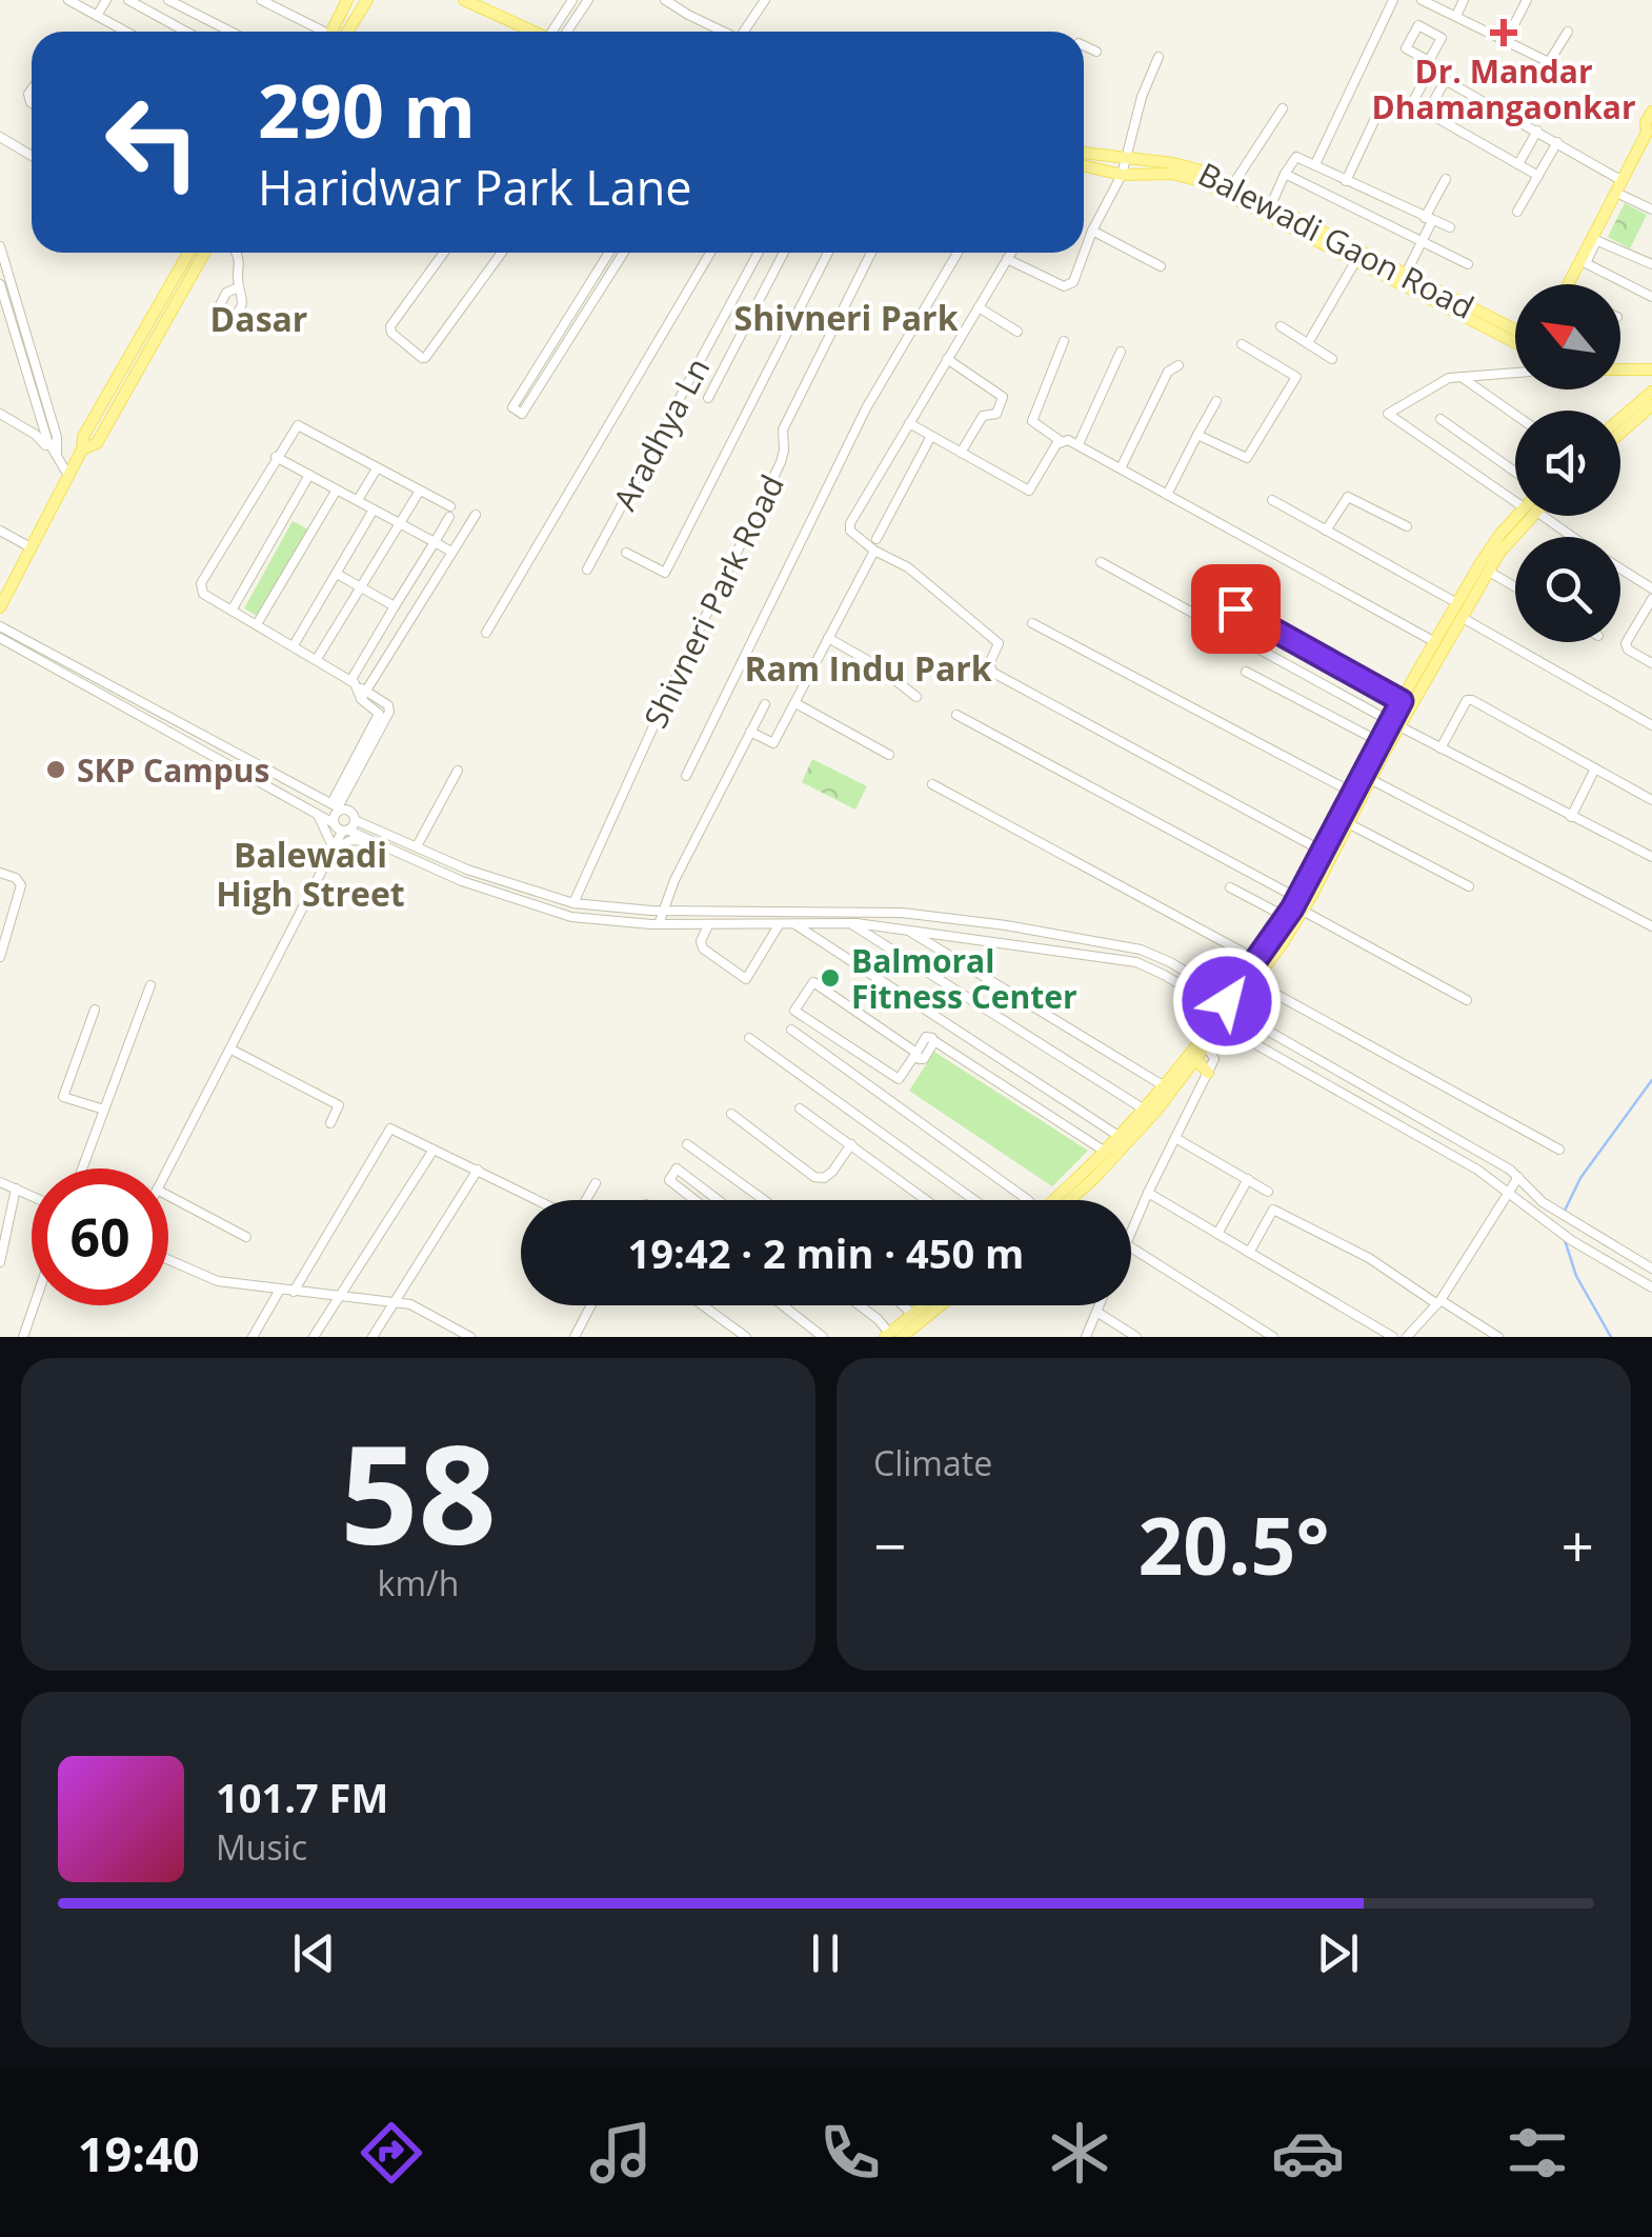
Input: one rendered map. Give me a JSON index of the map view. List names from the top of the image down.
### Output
{
  "streets": {
    "main road": ["Balewadi Gaon Road"],
    "street": ["Aradhya Ln", "Shivneri Park Road"]
  },
  "districts": [
    "Shivneri Park",
    "Dasar",
    "Ram Indu Park",
    "Balewadi High Street"
  ],
  "places": {
    "health": ["Dr. Mandar Dhamangaonkar"],
    "other": ["SKP Campus", "Balmoral Fitness Center"]
  },
  "north": "top left",
  "page": {
    "turn": ["290 m", "Haridwar Park Lane"],
    "limit": "60",
    "trip": "19:42 · 2 min · 450 m",
    "tile": [
      ["58", "km/h"],
      "Climate"
    ],
    "heat": ["−", "20.5°", "+"],
    "song": ["101.7 FM", "Music"],
    "tabs": "19:40"
  }
}
